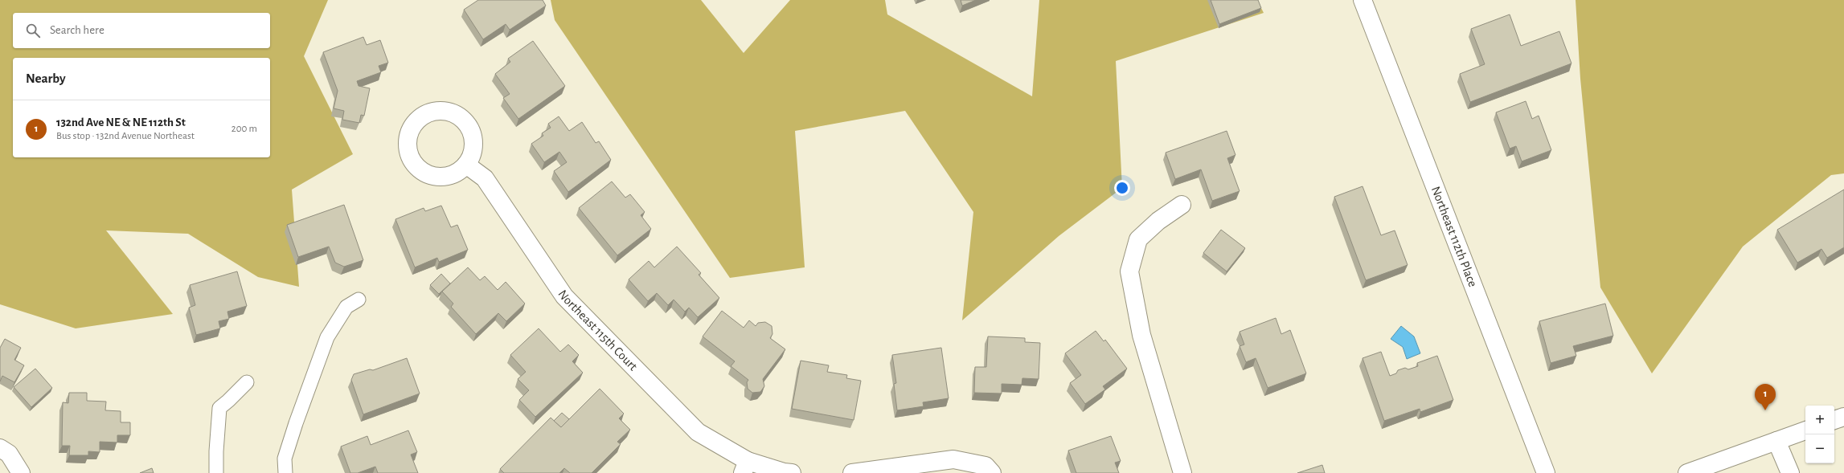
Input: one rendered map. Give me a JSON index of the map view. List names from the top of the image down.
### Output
{
  "streets": {
    "street": ["Northeast 112th Place", "Northeast 115th Court"]
  },
  "page": {
    "search": "Search here",
    "heading": "Nearby",
    "list": [
      {
        "mark": "1",
        "name": "132nd Ave NE & NE 112th St",
        "note": "Bus stop · 132nd Avenue Northeast",
        "value": "200 m"
      }
    ],
    "pins": "1",
    "map_buttons": ["+", "−"]
  }
}
